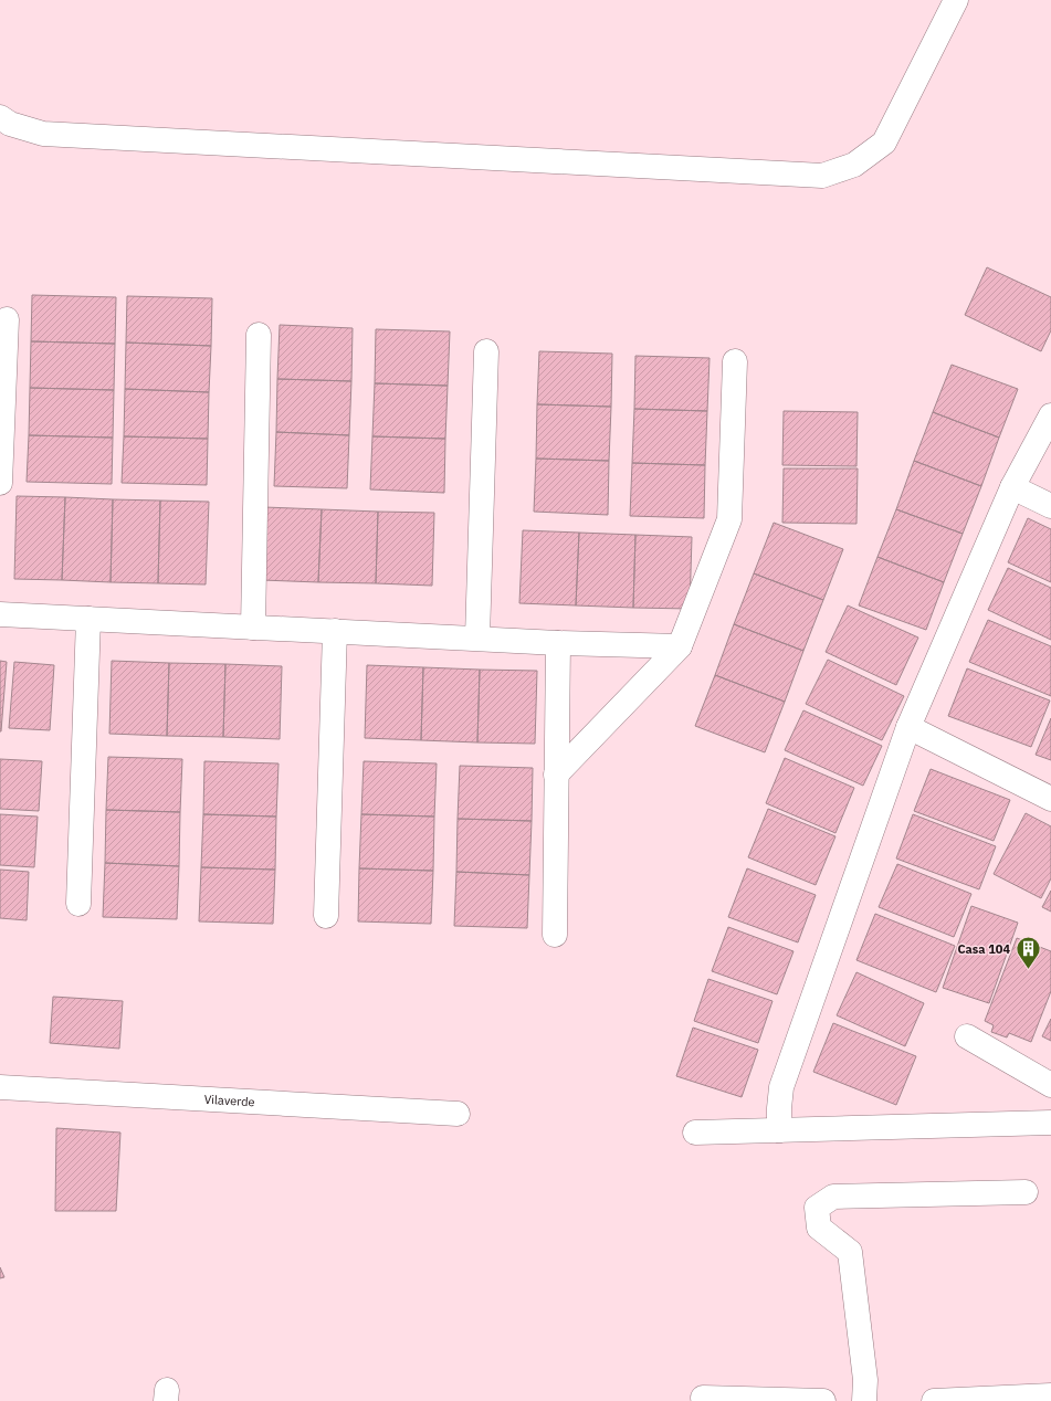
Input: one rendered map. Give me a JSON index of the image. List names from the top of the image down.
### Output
{
  "streets": {
    "street": ["Vilaverde"]
  },
  "places": {
    "building": ["Casa 104"]
  }
}
